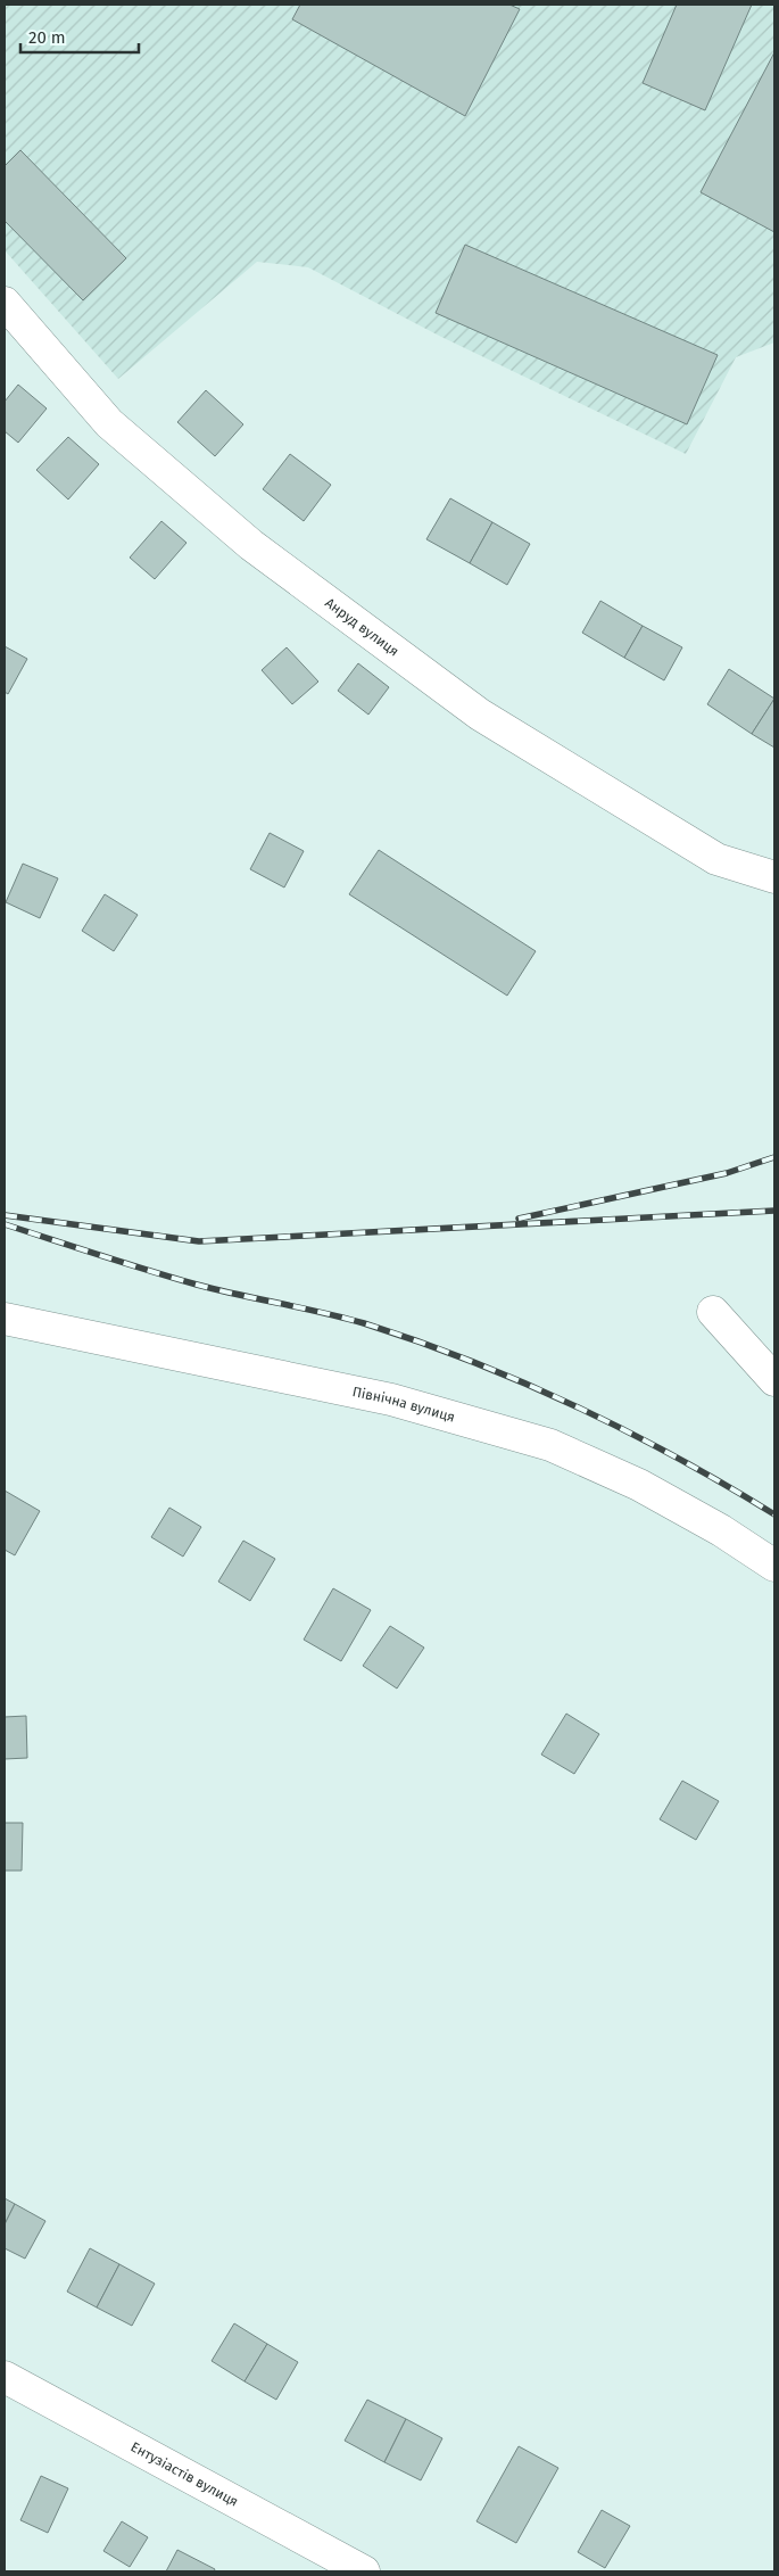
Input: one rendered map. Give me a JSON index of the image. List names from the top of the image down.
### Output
{
  "streets": {
    "street": ["Анруд вулиця", "Північна вулиця", "Ентузіастів вулиця"]
  },
  "scale_bar": "20 m"
}
